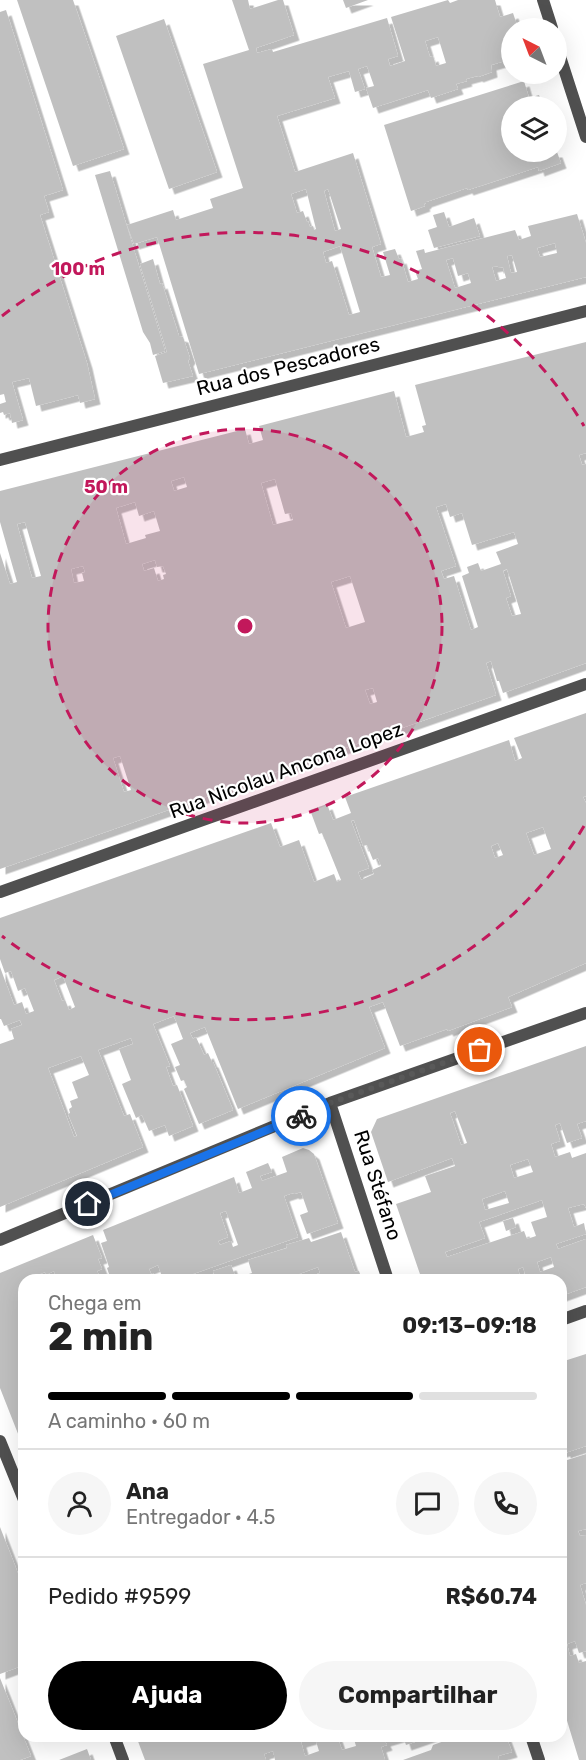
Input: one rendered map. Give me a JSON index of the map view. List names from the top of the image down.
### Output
{
  "streets": {
    "street": ["Rua dos Pescadores", "Rua Nicolau Ancona Lopez", "Rua Stéfano"]
  },
  "north": "top left",
  "page": {
    "heading": ["2 min", "Chega em", "09:13–09:18"],
    "panel": [
      "Ana",
      "Entregador · 4.5",
      "Pedido #9599",
      "R$60.74"
    ],
    "bar": "A caminho · 60 m",
    "buttons": ["Ajuda", "Compartilhar"]
  },
  "rings": ["100 m", "50 m"]
}
